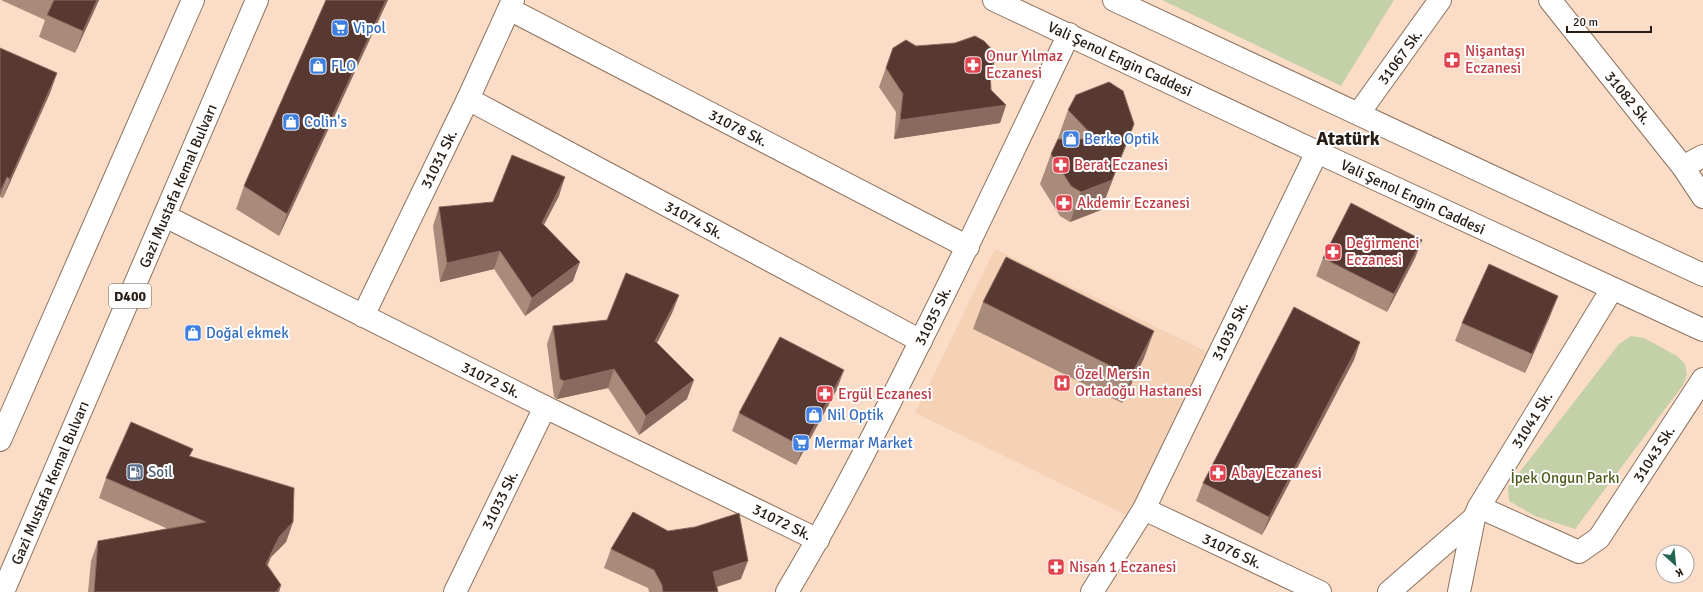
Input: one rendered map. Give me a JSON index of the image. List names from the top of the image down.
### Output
{
  "streets": {
    "main road": [
      "31067 Sk.",
      "Vali Şenol Engin Caddesi",
      "31082 Sk.",
      "31078 Sk.",
      "31031 Sk.",
      "Gazi Mustafa Kemal Bulvarı",
      "31074 Sk.",
      "D400",
      "31035 Sk.",
      "31039 Sk.",
      "31072 Sk.",
      "31041 Sk.",
      "31043 Sk.",
      "31033 Sk.",
      "31076 Sk."
    ]
  },
  "crossings": [
    ["Vali Şenol Engin Caddesi", "31035 Sk."],
    ["Vali Şenol Engin Caddesi", "31039 Sk."],
    ["Vali Şenol Engin Caddesi", "31041 Sk."],
    ["31078 Sk.", "31031 Sk."],
    ["31078 Sk.", "31035 Sk."],
    ["31031 Sk.", "31074 Sk."],
    ["31031 Sk.", "31072 Sk."],
    ["Gazi Mustafa Kemal Bulvarı", "31072 Sk."],
    ["31074 Sk.", "31035 Sk."],
    ["31035 Sk.", "31072 Sk."],
    ["31039 Sk.", "31076 Sk."],
    ["31072 Sk.", "31033 Sk."],
    ["31041 Sk.", "31043 Sk."]
  ],
  "districts": ["Atatürk"],
  "parks": ["İpek Ongun Parkı"],
  "places": {
    "supermarket": ["Vipol", "Mermar Market"],
    "pharmacy": [
      "Nişantaşı Eczanesi",
      "Onur Yılmaz Eczanesi",
      "Berat Eczanesi",
      "Akdemir Eczanesi",
      "Değirmenci Eczanesi",
      "Ergül Eczanesi",
      "Abay Eczanesi",
      "Nisan 1 Eczanesi"
    ],
    "shop": [
      "FLO",
      "Colin's",
      "Berke Optik",
      "Doğal ekmek",
      "Nil Optik"
    ],
    "hospital": ["Özel Mersin Ortadoğu Hastanesi"],
    "fuel station": ["Soil"]
  },
  "scale_bar": "20 m",
  "north": "bottom right"
}
